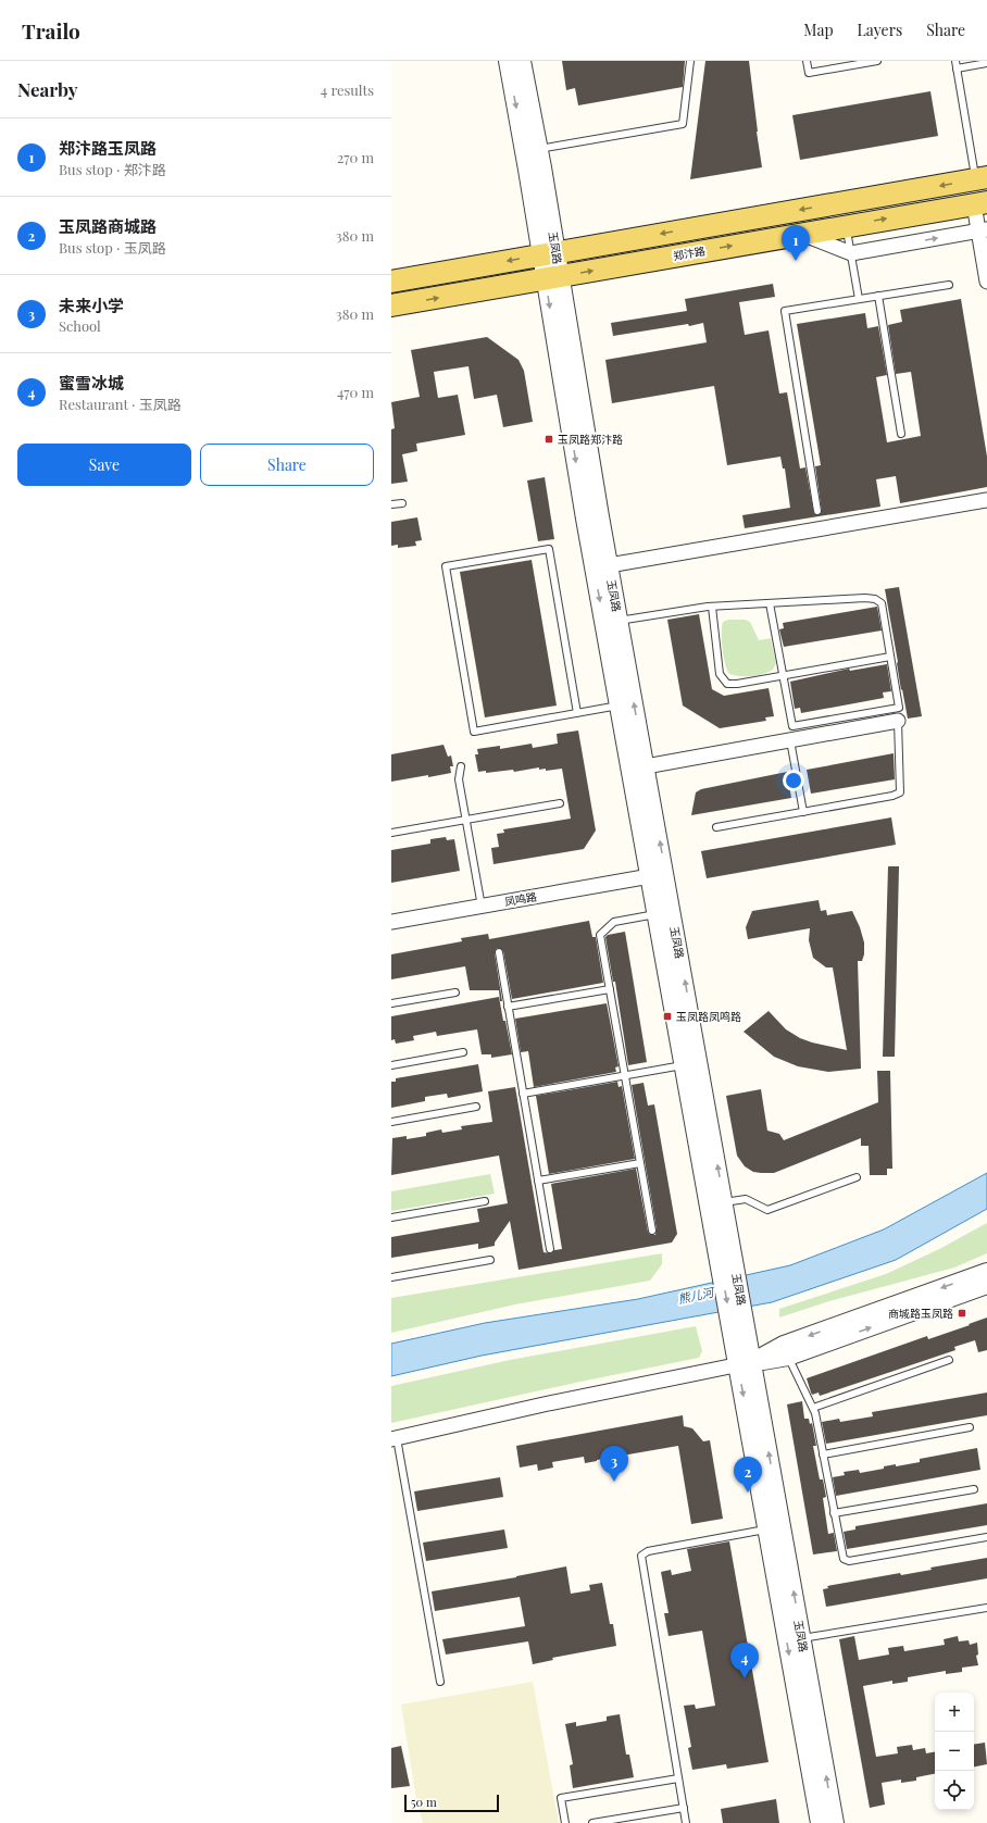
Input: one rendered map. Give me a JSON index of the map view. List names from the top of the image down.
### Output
{
  "streets": {
    "main road": ["郑汴路"],
    "street": ["玉凤路", "凤鸣路"]
  },
  "crossings": [
    ["玉凤路", "郑汴路"],
    ["玉凤路", "凤鸣路"]
  ],
  "water": ["熊儿河"],
  "places": {
    "transit": ["玉凤路郑汴路", "玉凤路凤鸣路", "商城路玉凤路"]
  },
  "scale_bar": "50 m",
  "page": {
    "header": "Trailo",
    "nav": ["Map", "Layers", "Share"],
    "heading": ["Nearby", "4 results"],
    "list": [
      {
        "mark": "1",
        "name": "郑汴路玉凤路",
        "note": "Bus stop · 郑汴路",
        "value": "270 m"
      },
      {
        "mark": "2",
        "name": "玉凤路商城路",
        "note": "Bus stop · 玉凤路",
        "value": "380 m"
      },
      {
        "mark": "3",
        "name": "未来小学",
        "note": "School",
        "value": "380 m"
      },
      {
        "mark": "4",
        "name": "蜜雪冰城",
        "note": "Restaurant · 玉凤路",
        "value": "470 m"
      }
    ],
    "pins": [
      "1",
      "3",
      "2",
      "4"
    ],
    "buttons": ["Save", "Share"],
    "map_buttons": ["+", "−"],
    "scale": "50 m"
  }
}
